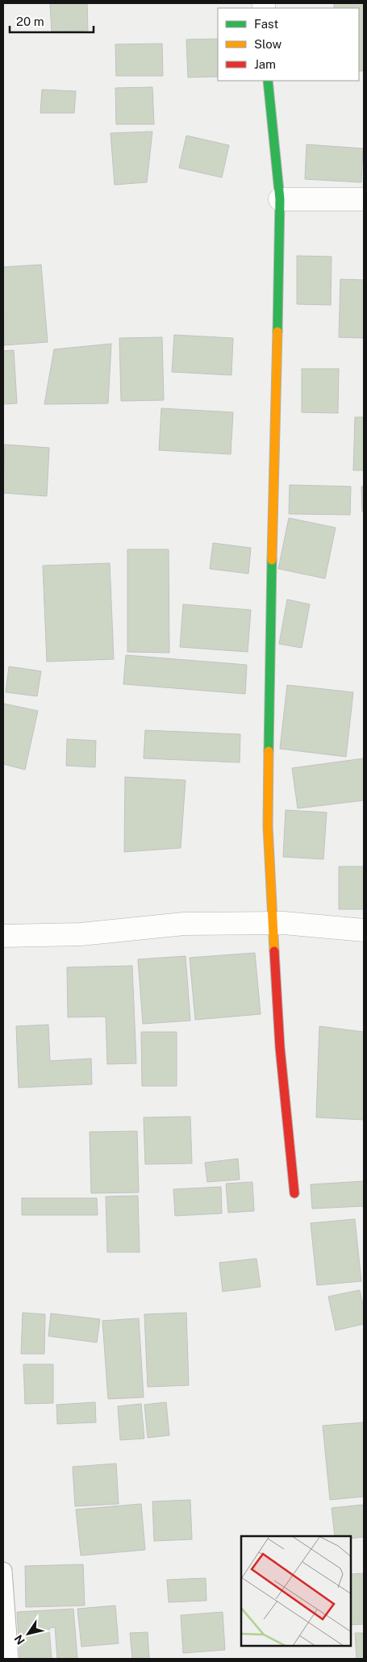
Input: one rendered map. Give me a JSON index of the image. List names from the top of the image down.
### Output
{
  "legend": ["Fast", "Slow", "Jam"],
  "scale_bar": "20 m",
  "north": "bottom left"
}
